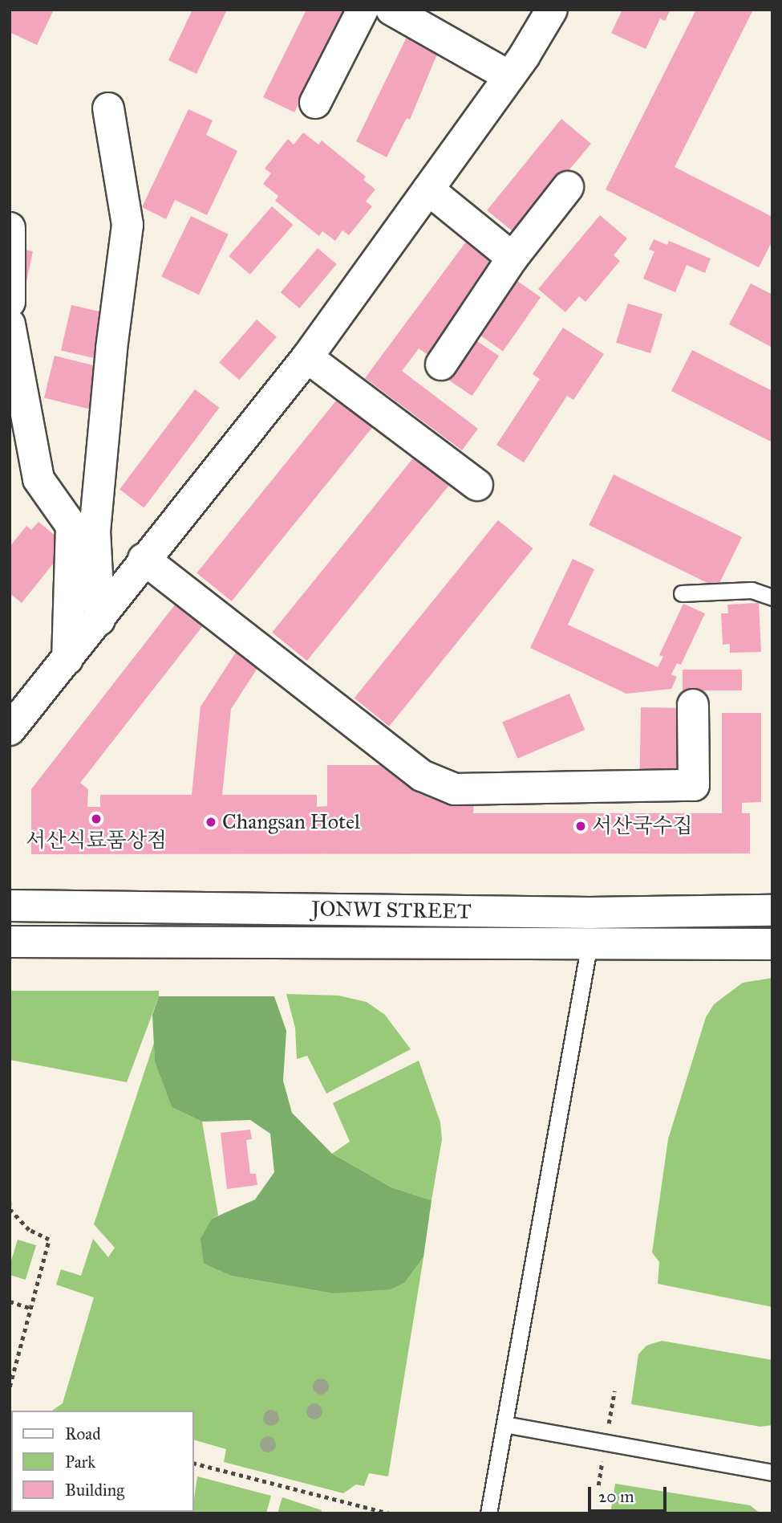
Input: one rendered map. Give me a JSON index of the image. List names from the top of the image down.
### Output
{
  "streets": {
    "street": ["JONWI STREET"]
  },
  "places": ["서산식료품상점", "Changsan Hotel", "서산국수집"],
  "legend": ["Road", "Park", "Building"],
  "scale_bar": "20 m"
}
